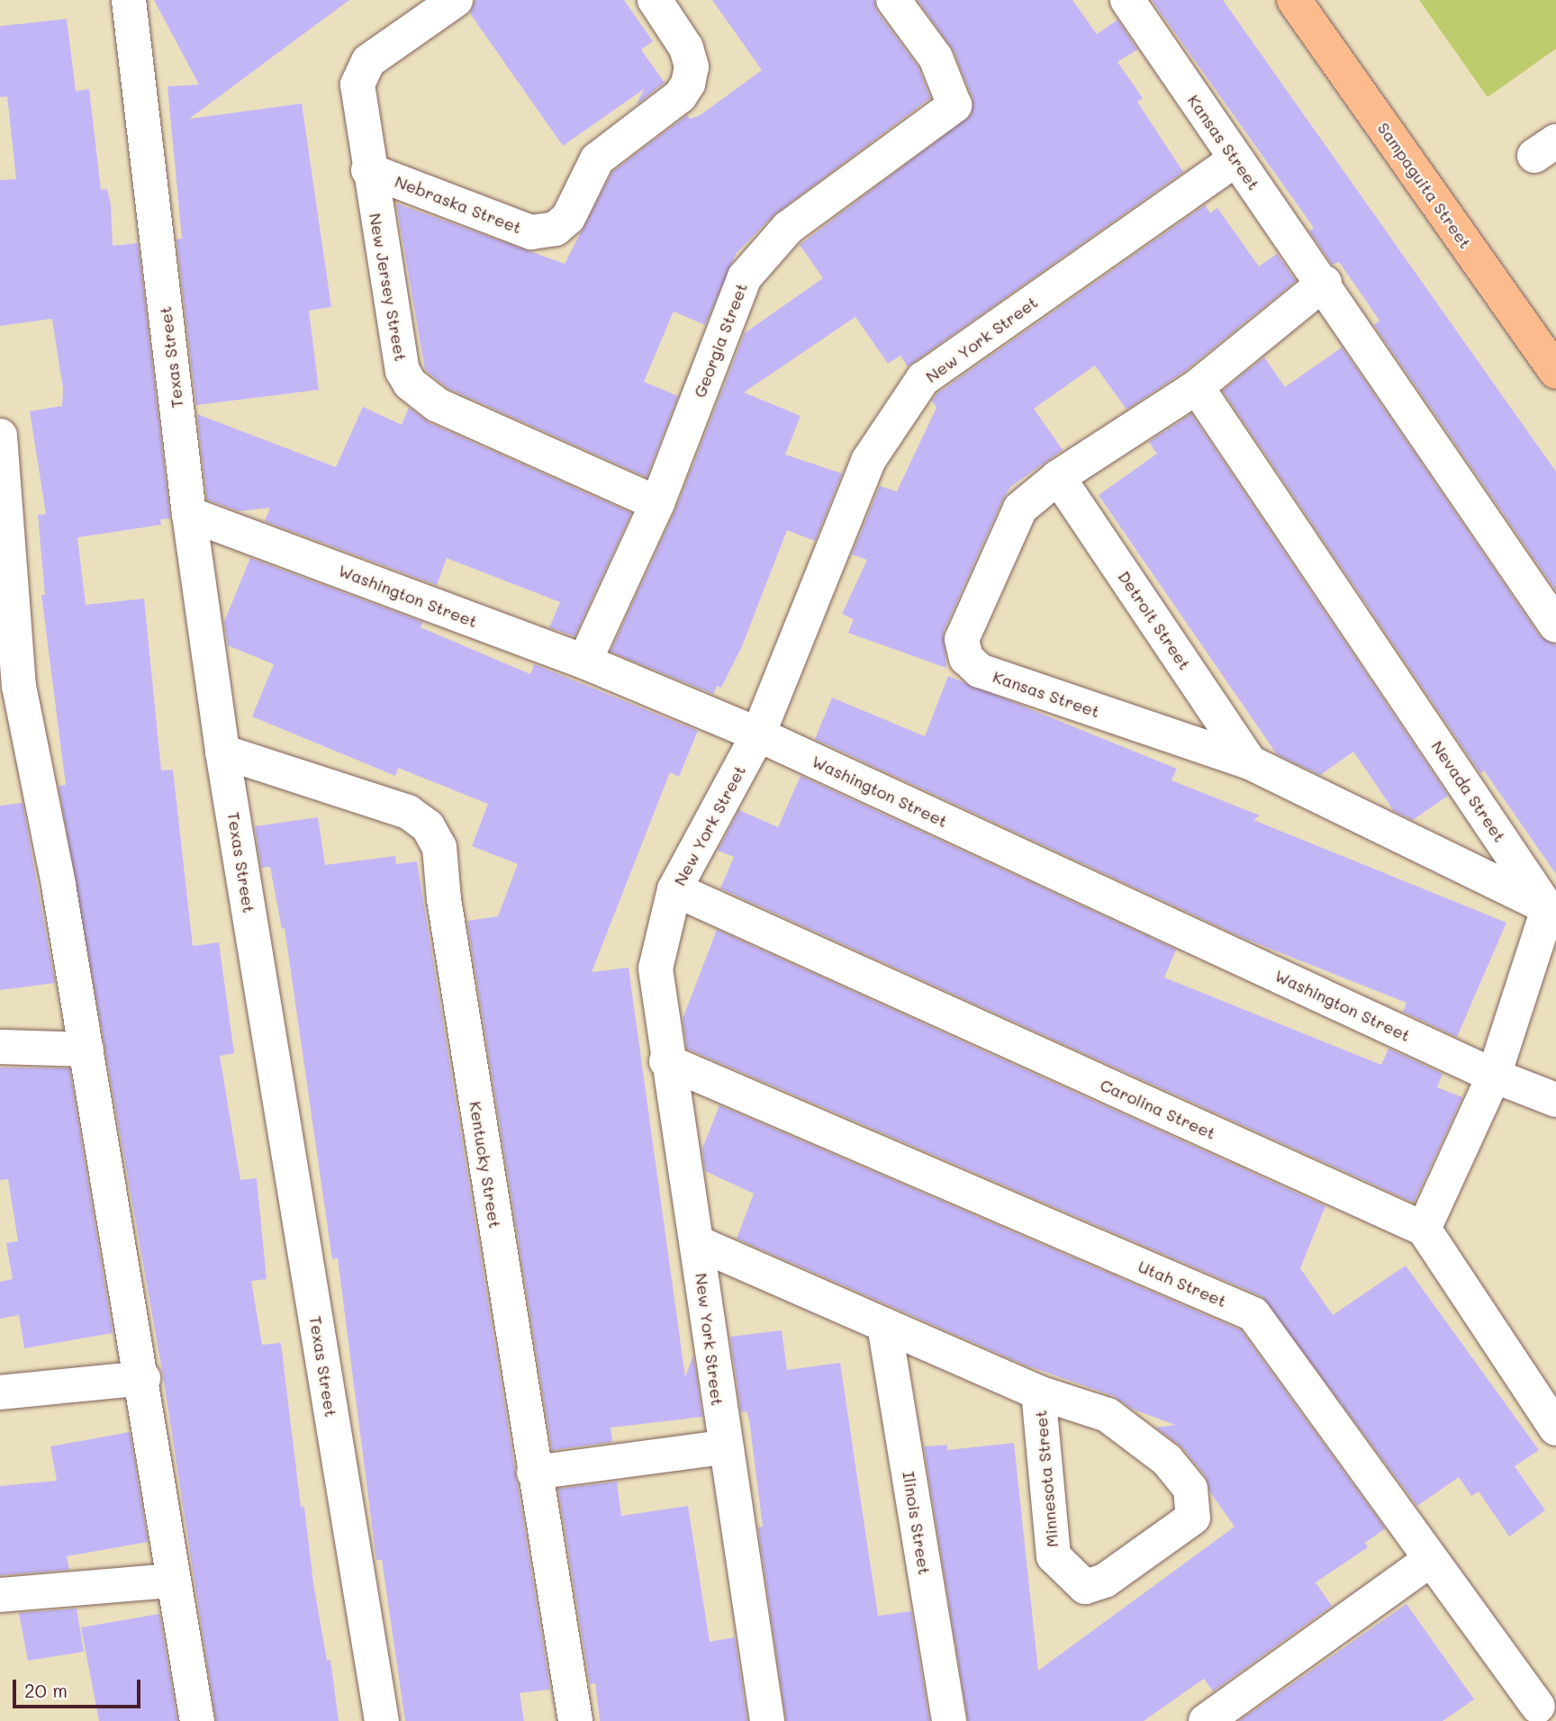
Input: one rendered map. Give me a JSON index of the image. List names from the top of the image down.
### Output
{
  "streets": {
    "main road": ["Sampaguita Street"],
    "street": [
      "Kansas Street",
      "Nebraska Street",
      "New Jersey Street",
      "New York Street",
      "Georgia Street",
      "Texas Street",
      "Washington Street",
      "Detroit Street",
      "Nevada Street",
      "Carolina Street",
      "Kentucky Street",
      "Utah Street",
      "Minnesota Street",
      "Ilinois Street"
    ]
  },
  "crossings": [
    ["Kansas Street", "New York Street"],
    ["Kansas Street", "Detroit Street"],
    ["Kansas Street", "Nevada Street"],
    ["Nebraska Street", "New Jersey Street"],
    ["New Jersey Street", "Georgia Street"],
    ["New York Street", "Washington Street"],
    ["New York Street", "Carolina Street"],
    ["New York Street", "Utah Street"],
    ["New York Street", "Minnesota Street"],
    ["Georgia Street", "Washington Street"],
    ["Texas Street", "Washington Street"],
    ["Texas Street", "Kentucky Street"],
    ["Minnesota Street", "Ilinois Street"]
  ],
  "scale_bar": "20 m"
}
